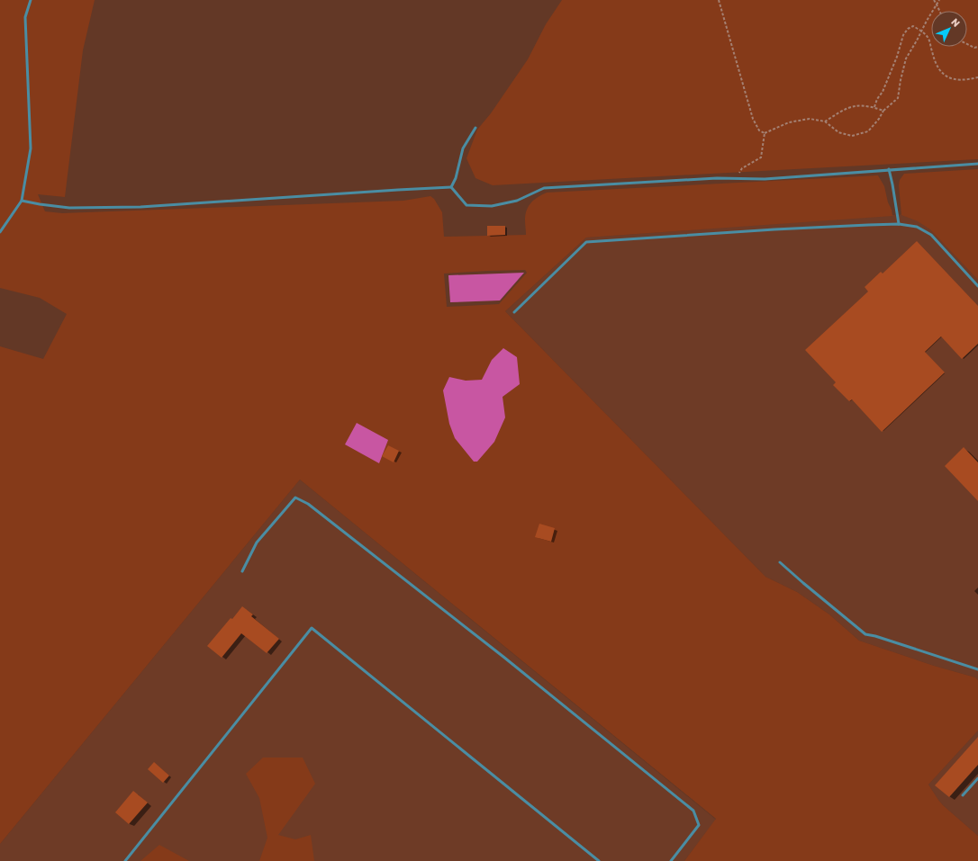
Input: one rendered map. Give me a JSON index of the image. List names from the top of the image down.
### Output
{
  "north": "top right"
}
